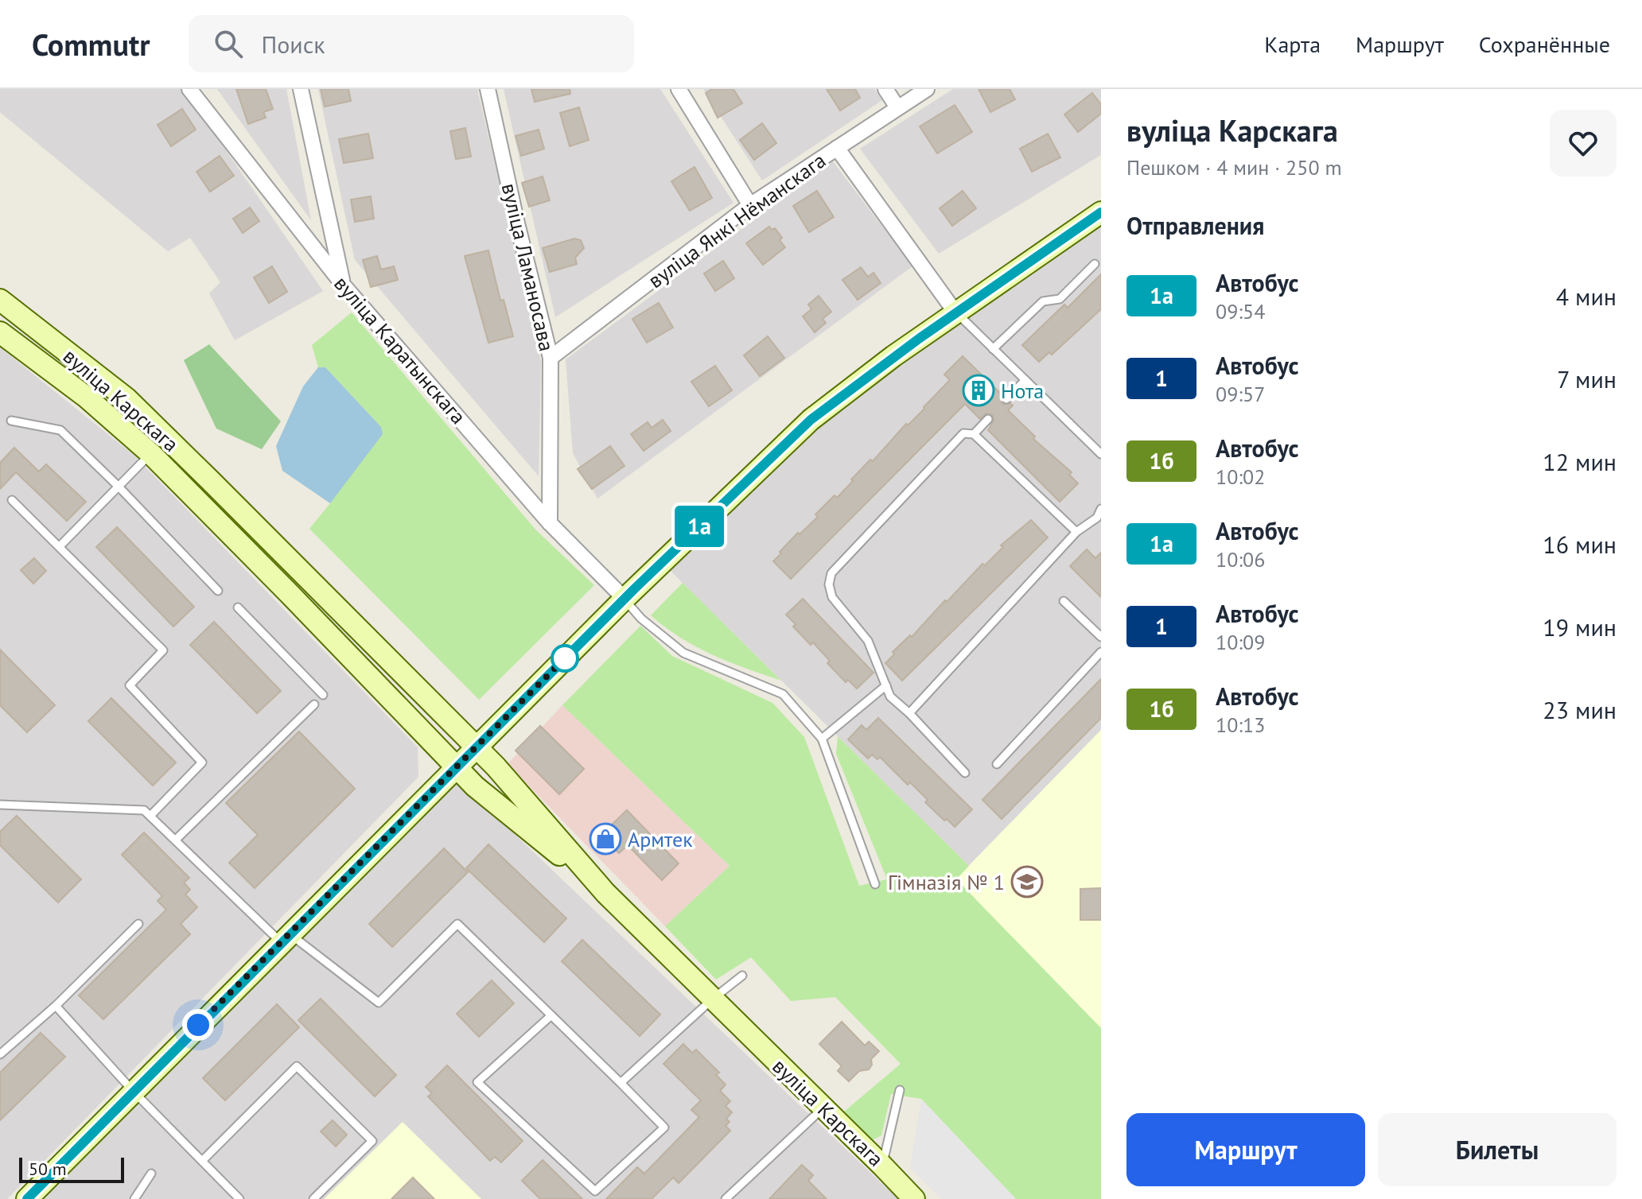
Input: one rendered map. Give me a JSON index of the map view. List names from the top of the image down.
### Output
{
  "streets": {
    "street": [
      "вуліца Янкі Нёманскага",
      "вуліца Ламаносава",
      "вуліца Каратынскага",
      "вуліца Карскага"
    ]
  },
  "crossings": [
    ["вуліца Янкі Нёманскага", "вуліца Ламаносава"],
    ["вуліца Ламаносава", "вуліца Каратынскага"]
  ],
  "places": {
    "building": ["Нота"],
    "shop": ["Армтек"],
    "school or university": ["Гімназія № 1"]
  },
  "lines": ["bus line 1а"],
  "scale_bar": "50 m",
  "page": {
    "header": "Commutr",
    "search": "Поиск",
    "nav": ["Карта", "Маршрут", "Сохранённые"],
    "on_map": "1а",
    "heading": [
      ["вуліца Карскага", "Пешком · 4 мин · 250 m"],
      "Отправления"
    ],
    "list": [
      {
        "mark": "1а",
        "name": "Автобус",
        "note": "09:54",
        "value": "4 мин"
      },
      {
        "mark": "1",
        "name": "Автобус",
        "note": "09:57",
        "value": "7 мин"
      },
      {
        "mark": "1б",
        "name": "Автобус",
        "note": "10:02",
        "value": "12 мин"
      },
      {
        "mark": "1а",
        "name": "Автобус",
        "note": "10:06",
        "value": "16 мин"
      },
      {
        "mark": "1",
        "name": "Автобус",
        "note": "10:09",
        "value": "19 мин"
      },
      {
        "mark": "1б",
        "name": "Автобус",
        "note": "10:13",
        "value": "23 мин"
      }
    ],
    "buttons": ["Маршрут", "Билеты"],
    "scale": "50 m"
  }
}
